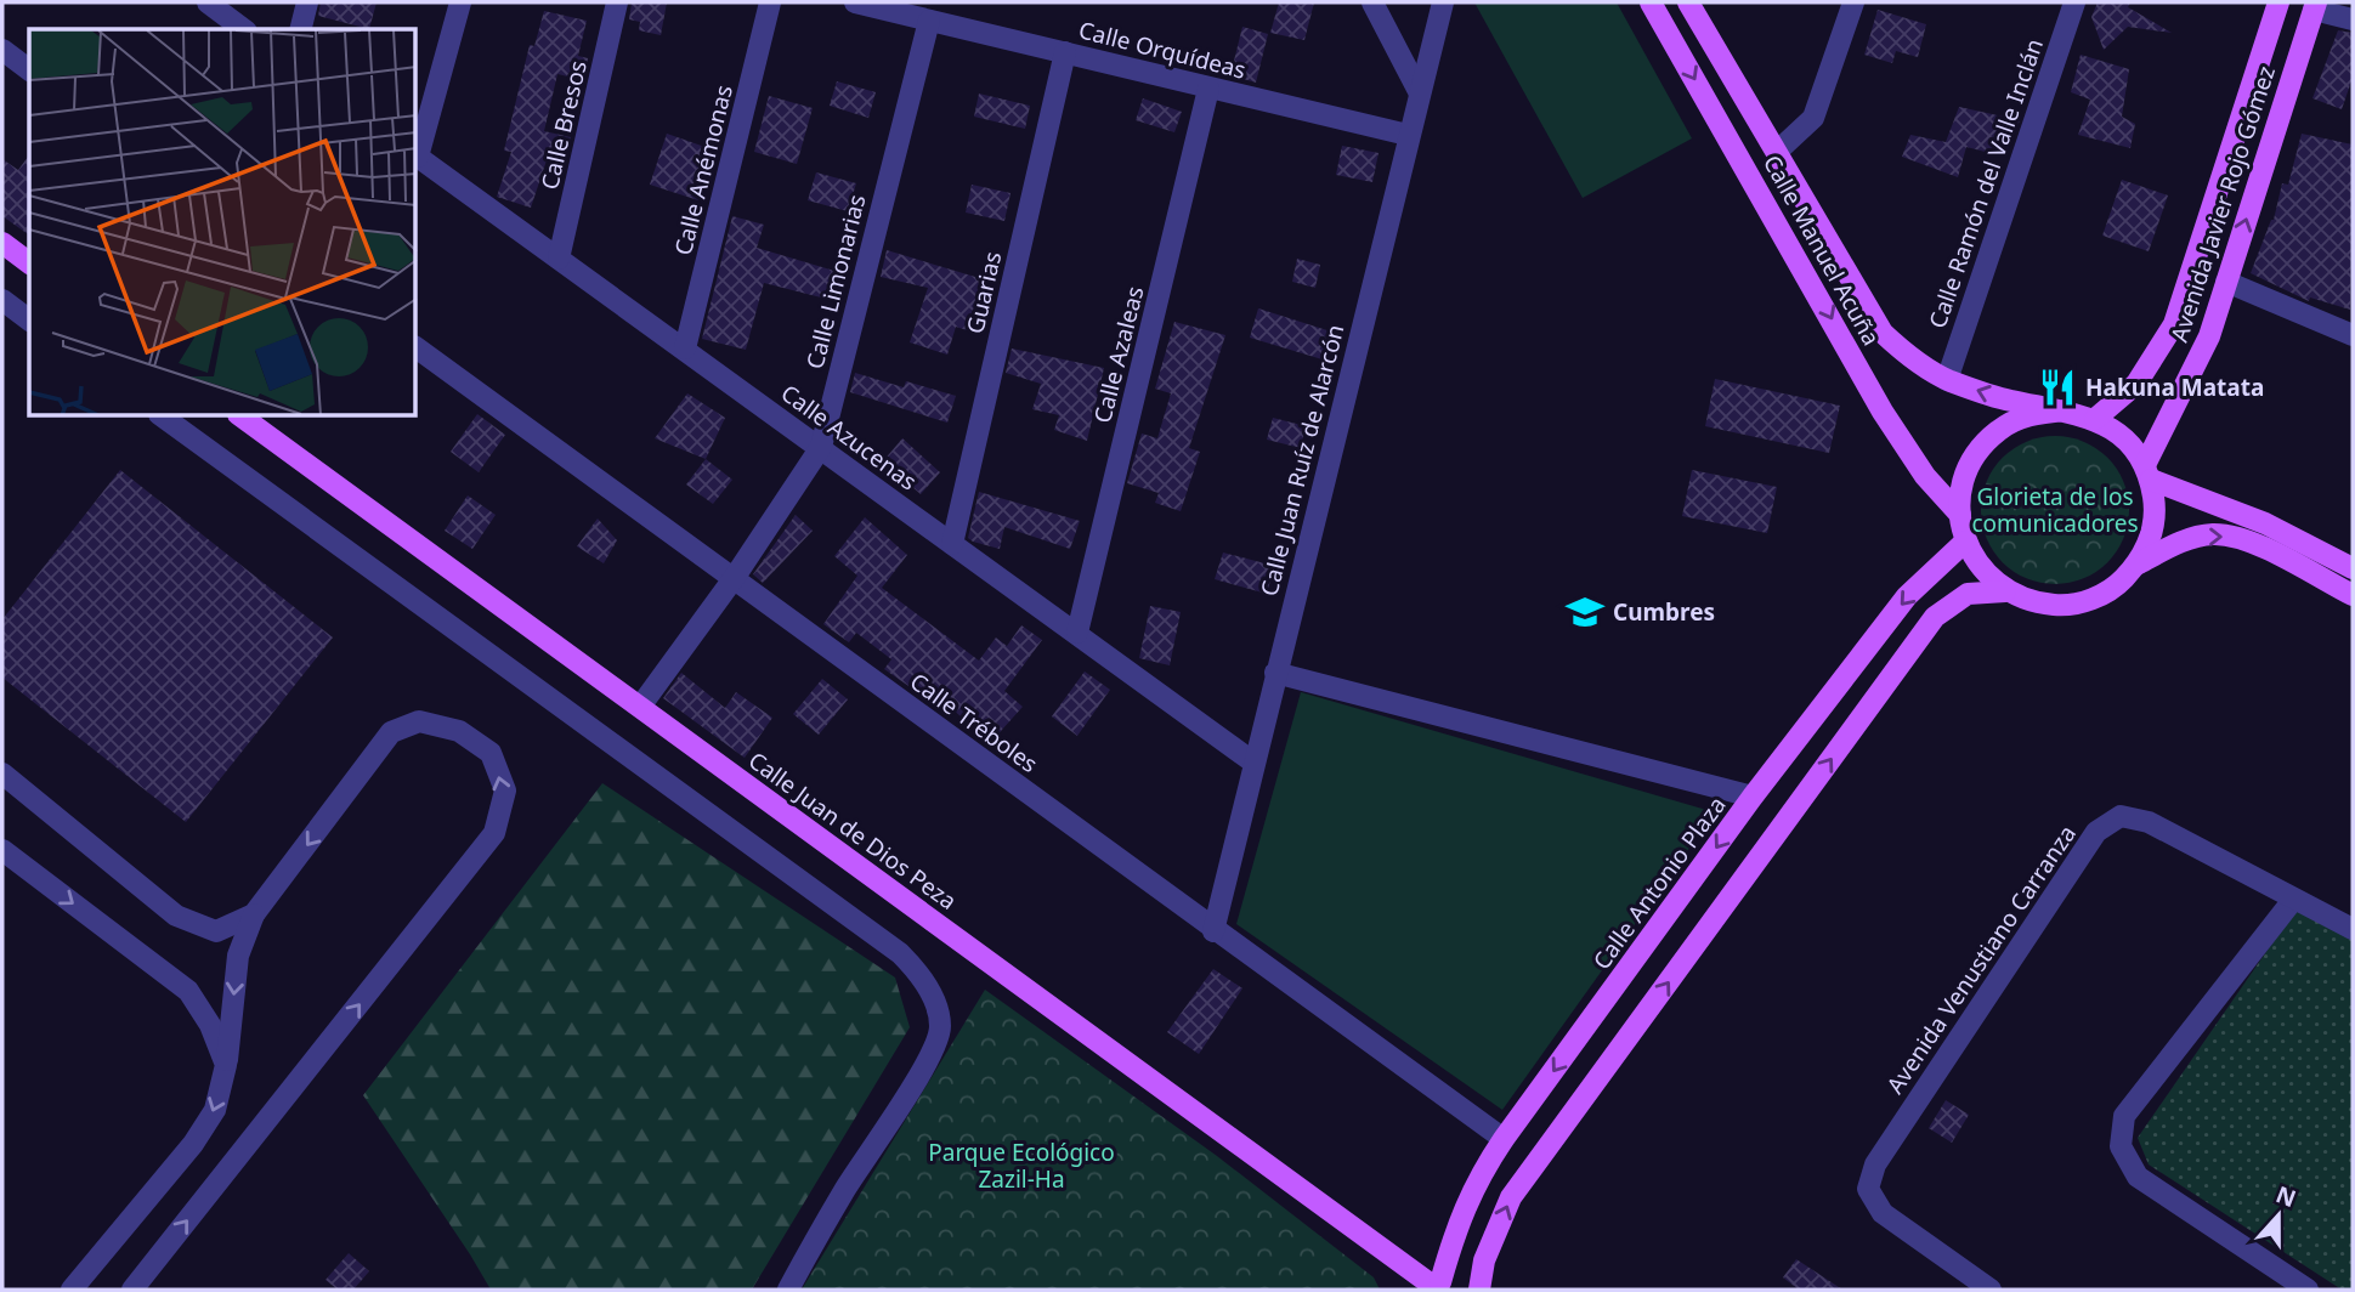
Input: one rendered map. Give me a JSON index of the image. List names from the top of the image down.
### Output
{
  "streets": {
    "main road": [
      "Avenida Javier Rojo Gómez",
      "Calle Manuel Acuña",
      "Calle Juan de Dios Peza",
      "Calle Antonio Plaza"
    ],
    "street": [
      "Calle Orquídeas",
      "Calle Bresos",
      "Calle Anémonas",
      "Calle Ramón del Valle Inclán",
      "Calle Limonarias",
      "Guarias",
      "Calle Azaleas",
      "Calle Azucenas",
      "Calle Juan Ruíz de Alarcón",
      "Calle Tréboles",
      "Avenida Venustiano Carranza"
    ]
  },
  "crossings": [
    ["Calle Orquídeas", "Calle Limonarias"],
    ["Calle Orquídeas", "Guarias"],
    ["Calle Orquídeas", "Calle Azaleas"],
    ["Calle Orquídeas", "Calle Juan Ruíz de Alarcón"],
    ["Calle Bresos", "Calle Azucenas"],
    ["Calle Anémonas", "Calle Azucenas"],
    ["Calle Ramón del Valle Inclán", "Calle Manuel Acuña"],
    ["Avenida Javier Rojo Gómez", "Calle Manuel Acuña"],
    ["Avenida Javier Rojo Gómez", "Calle Antonio Plaza"],
    ["Calle Manuel Acuña", "Calle Antonio Plaza"],
    ["Calle Limonarias", "Calle Azucenas"],
    ["Calle Limonarias", "Calle Tréboles"],
    ["Calle Limonarias", "Calle Juan de Dios Peza"],
    ["Guarias", "Calle Azucenas"],
    ["Calle Azaleas", "Calle Azucenas"],
    ["Calle Azucenas", "Calle Juan Ruíz de Alarcón"],
    ["Calle Juan Ruíz de Alarcón", "Calle Tréboles"],
    ["Calle Tréboles", "Calle Antonio Plaza"],
    ["Calle Juan de Dios Peza", "Calle Antonio Plaza"]
  ],
  "parks": ["Glorieta de los comunicadores", "Parque Ecológico Zazil-Ha"],
  "places": {
    "restaurant": ["Hakuna Matata"],
    "school or university": ["Cumbres"]
  },
  "north": "top"
}
